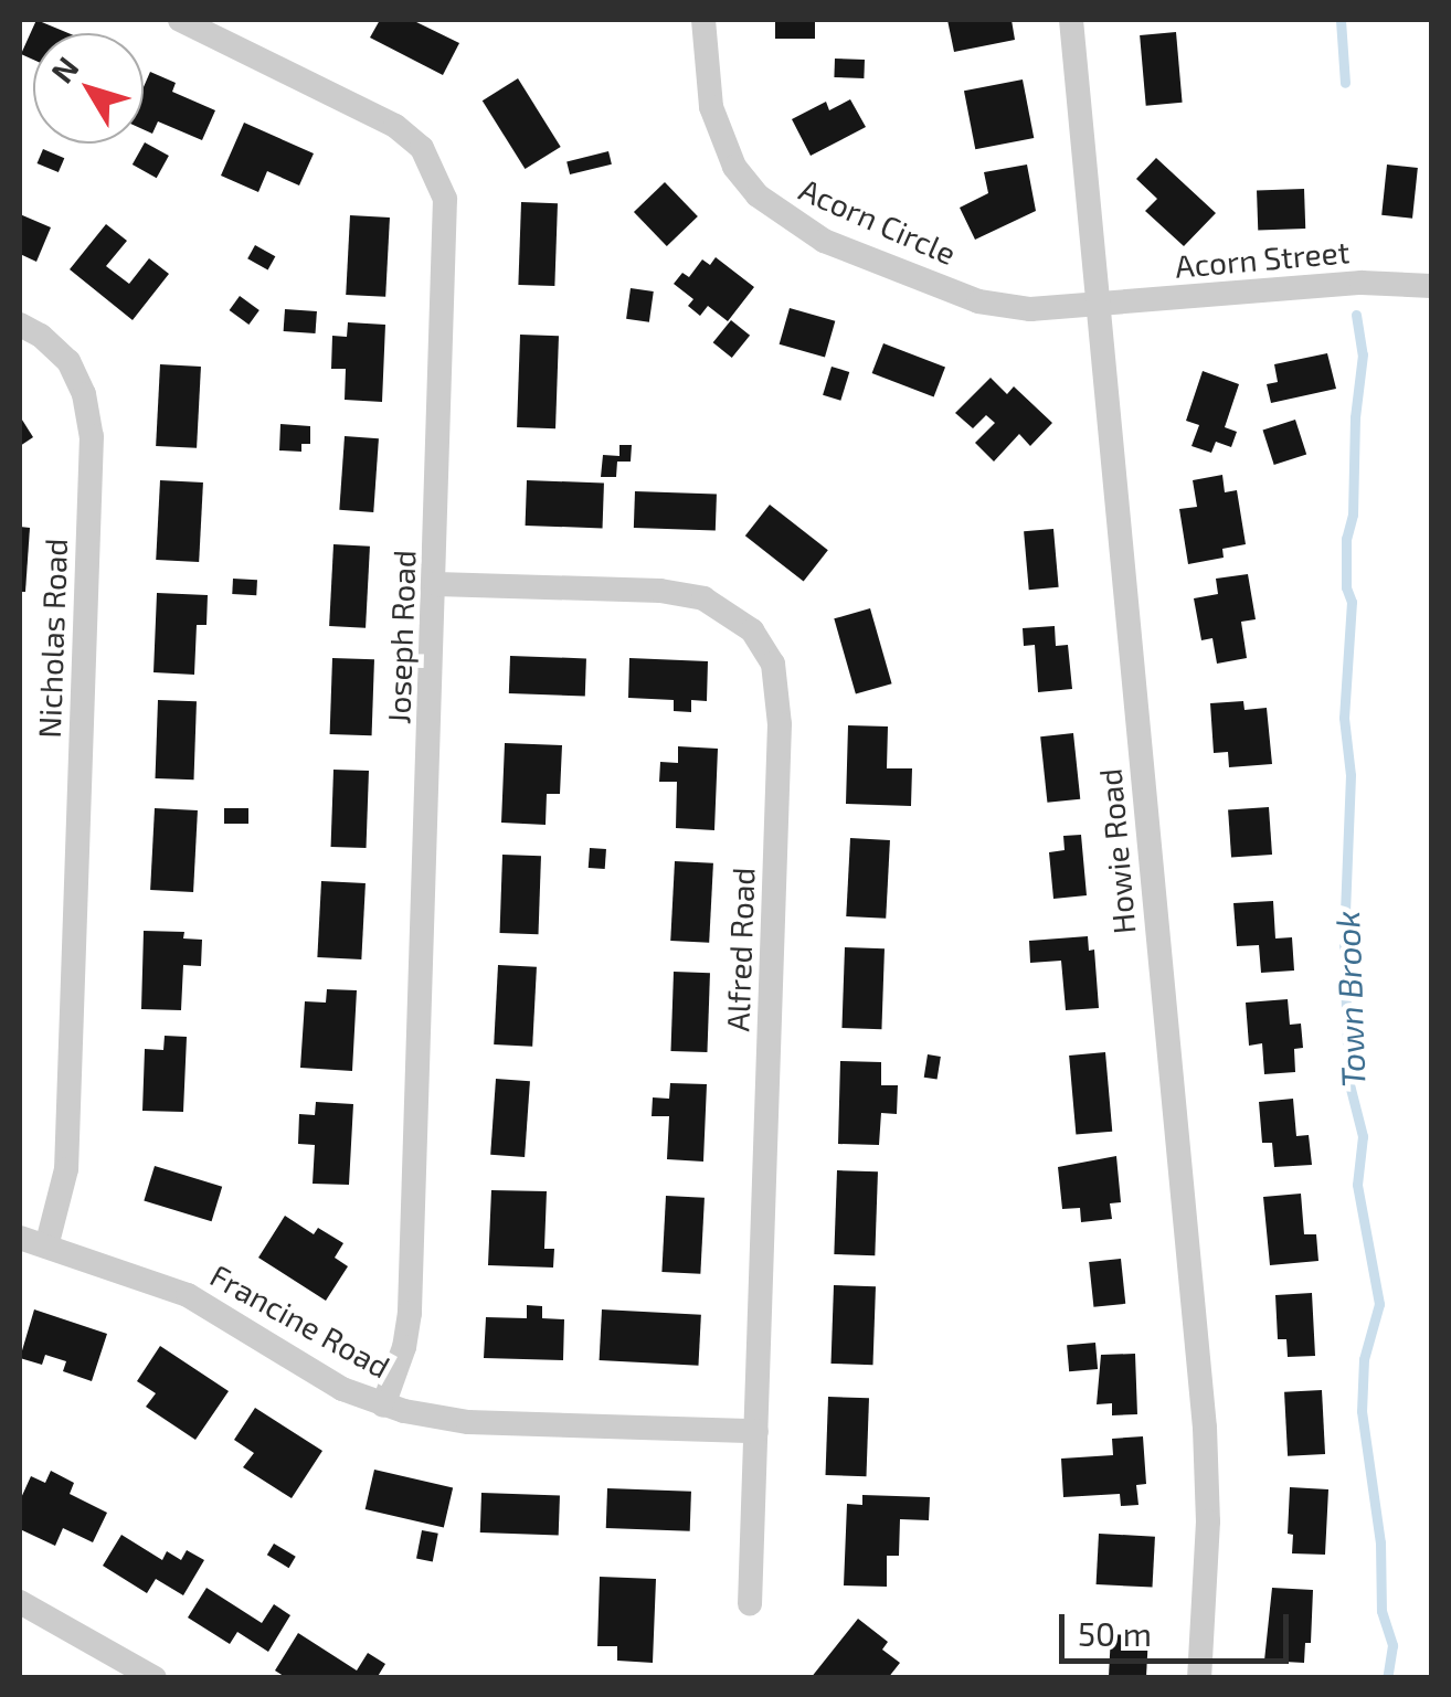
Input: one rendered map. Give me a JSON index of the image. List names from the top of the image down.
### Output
{
  "streets": {
    "street": [
      "Acorn Circle",
      "Acorn Street",
      "Joseph Road",
      "Nicholas Road",
      "Howie Road",
      "Alfred Road",
      "Francine Road"
    ]
  },
  "crossings": [
    ["Acorn Circle", "Acorn Street"],
    ["Acorn Circle", "Howie Road"],
    ["Acorn Street", "Howie Road"],
    ["Joseph Road", "Alfred Road"],
    ["Joseph Road", "Francine Road"],
    ["Nicholas Road", "Francine Road"],
    ["Alfred Road", "Francine Road"]
  ],
  "water": ["Town Brook"],
  "scale_bar": "50 m",
  "north": "top left"
}
